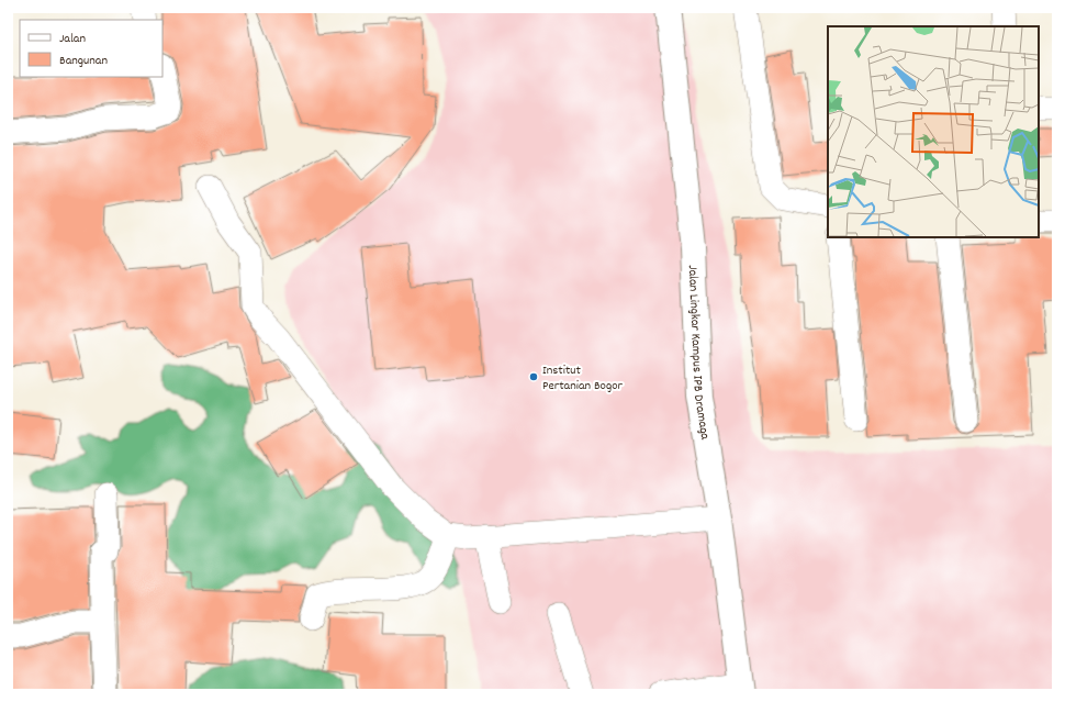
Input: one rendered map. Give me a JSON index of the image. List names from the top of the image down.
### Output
{
  "streets": {
    "street": ["Jalan Lingkar Kampus IPB Dramaga"]
  },
  "places": ["Institut Pertanian Bogor"],
  "legend": ["Jalan", "Bangunan"]
}
